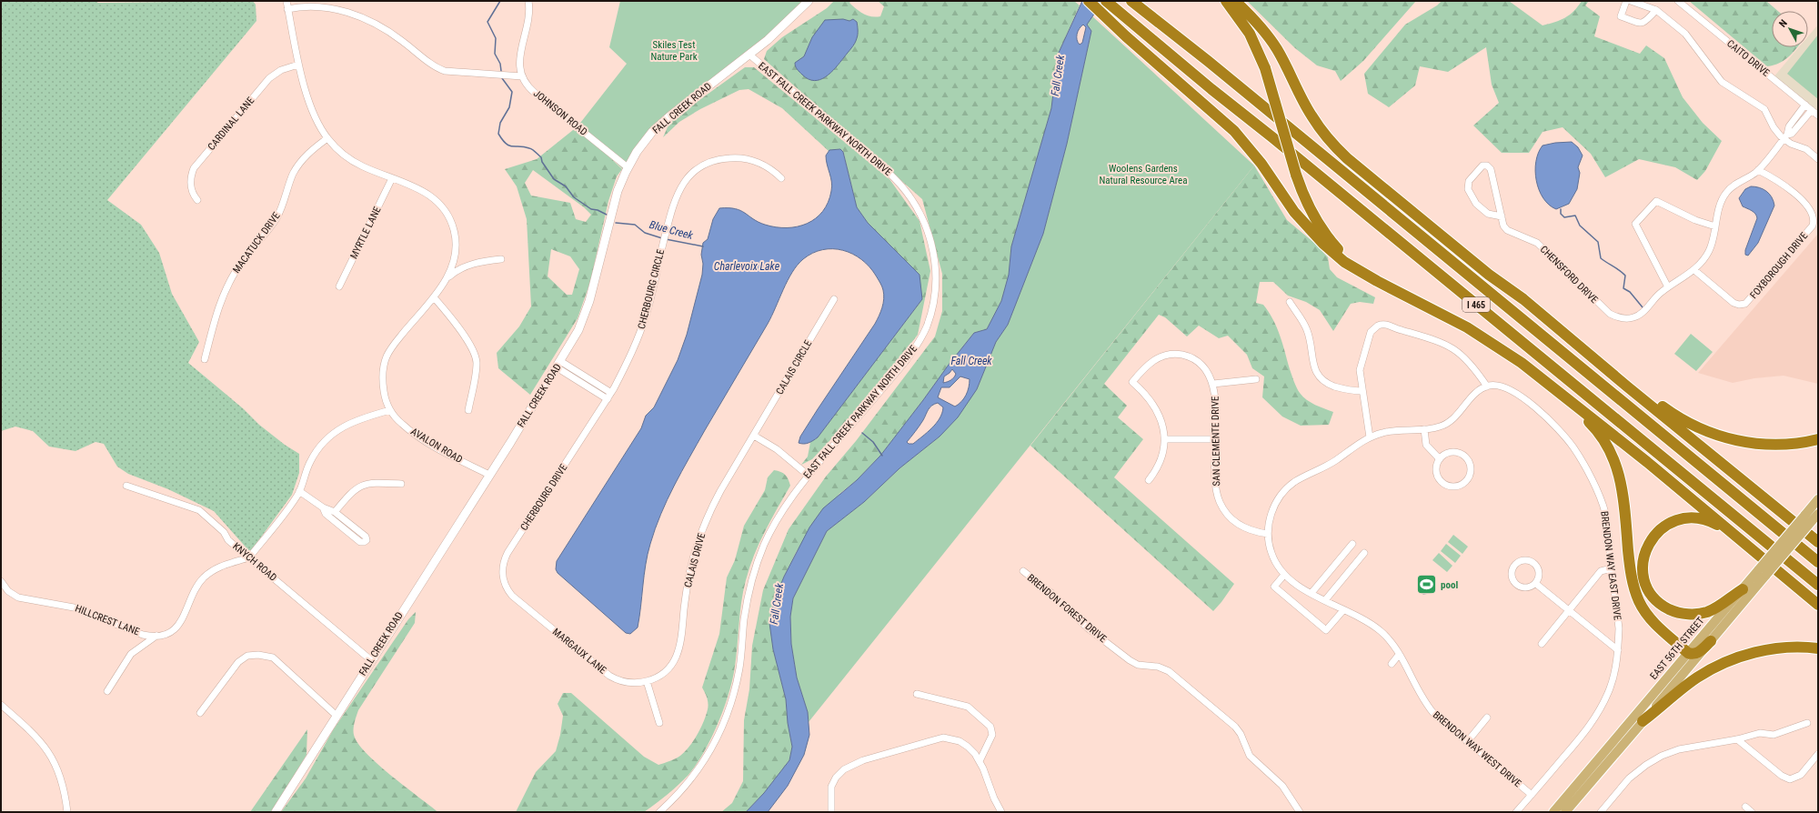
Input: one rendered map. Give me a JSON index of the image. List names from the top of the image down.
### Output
{
  "streets": {
    "highway": ["I 465"],
    "main road": ["FALL CREEK ROAD", "EAST 56TH STREET"],
    "street": [
      "CAITO DRIVE",
      "JOHNSON ROAD",
      "EAST FALL CREEK PARKWAY NORTH DRIVE",
      "CARDINAL LANE",
      "MYRTLE LANE",
      "MACATUCK DRIVE",
      "FOXBOROUGH DRIVE",
      "CHENSFORD DRIVE",
      "CHERBOURG CIRCLE",
      "CALAIS CIRCLE",
      "SAN CLEMENTE DRIVE",
      "AVALON ROAD",
      "CHERBOURG DRIVE",
      "CALAIS DRIVE",
      "KNYCH ROAD",
      "BRENDON WAY EAST DRIVE",
      "BRENDON FOREST DRIVE",
      "HILLCREST LANE",
      "MARGAUX LANE",
      "BRENDON WAY WEST DRIVE"
    ]
  },
  "crossings": [
    ["FALL CREEK ROAD", "JOHNSON ROAD"],
    ["FALL CREEK ROAD", "EAST FALL CREEK PARKWAY NORTH DRIVE"],
    ["FALL CREEK ROAD", "AVALON ROAD"],
    ["FALL CREEK ROAD", "KNYCH ROAD"],
    ["CHERBOURG CIRCLE", "CHERBOURG DRIVE"],
    ["CALAIS CIRCLE", "CALAIS DRIVE"],
    ["SAN CLEMENTE DRIVE", "BRENDON WAY WEST DRIVE"],
    ["CHERBOURG DRIVE", "MARGAUX LANE"],
    ["CALAIS DRIVE", "MARGAUX LANE"],
    ["KNYCH ROAD", "HILLCREST LANE"],
    ["BRENDON WAY EAST DRIVE", "BRENDON WAY WEST DRIVE"]
  ],
  "water": ["Fall Creek", "Blue Creek", "Charlevoix Lake"],
  "parks": ["Skiles Test Nature Park", "Woolens Gardens Natural Resource Area"],
  "places": {
    "sports": ["pool"]
  },
  "north": "top left"
}
